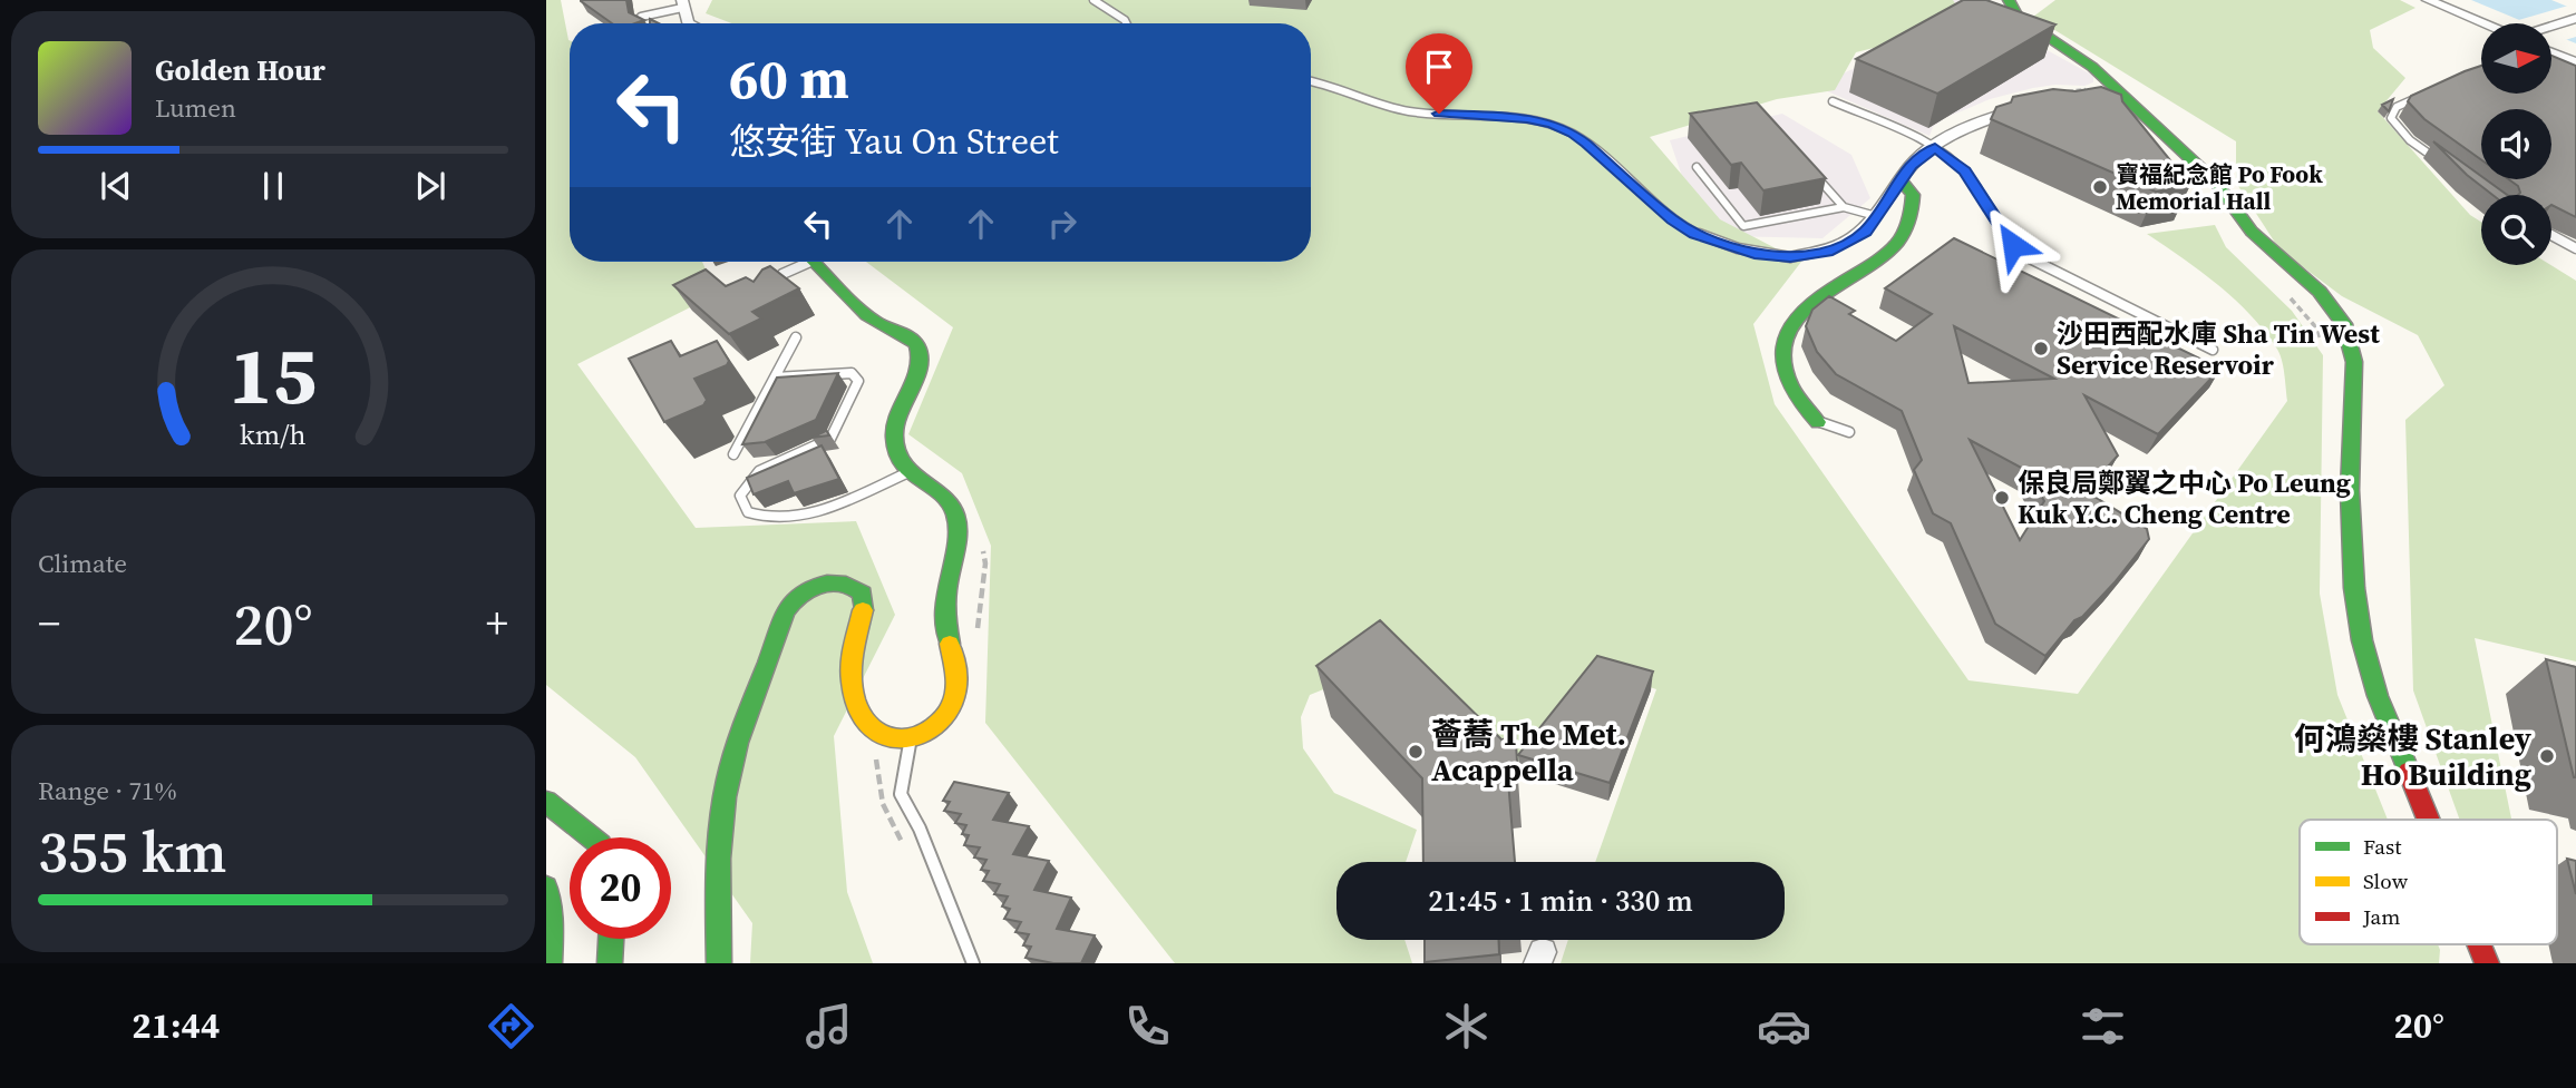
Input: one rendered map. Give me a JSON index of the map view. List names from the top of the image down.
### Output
{
  "places": [
    "寶福紀念館 Po Fook Memorial Hall",
    "沙田西配水庫 Sha Tin West Service Reservoir",
    "保良局鄭翼之中心 Po Leung Kuk Y.C. Cheng Centre",
    "薈蕎 The Met. Acappella",
    "何鴻燊樓 Stanley Ho Building"
  ],
  "legend": ["Fast", "Slow", "Jam"],
  "north": "right",
  "page": {
    "turn": ["60 m", "悠安街 Yau On Street"],
    "song": ["Golden Hour", "Lumen"],
    "tile": [
      "Climate",
      ["Range · 71%", "355 km"]
    ],
    "heat": ["−", "20°", "+"],
    "limit": "20",
    "trip": "21:45 · 1 min · 330 m",
    "tabs": ["21:44", "20°"],
    "gauge": ["15", "km/h"]
  }
}
